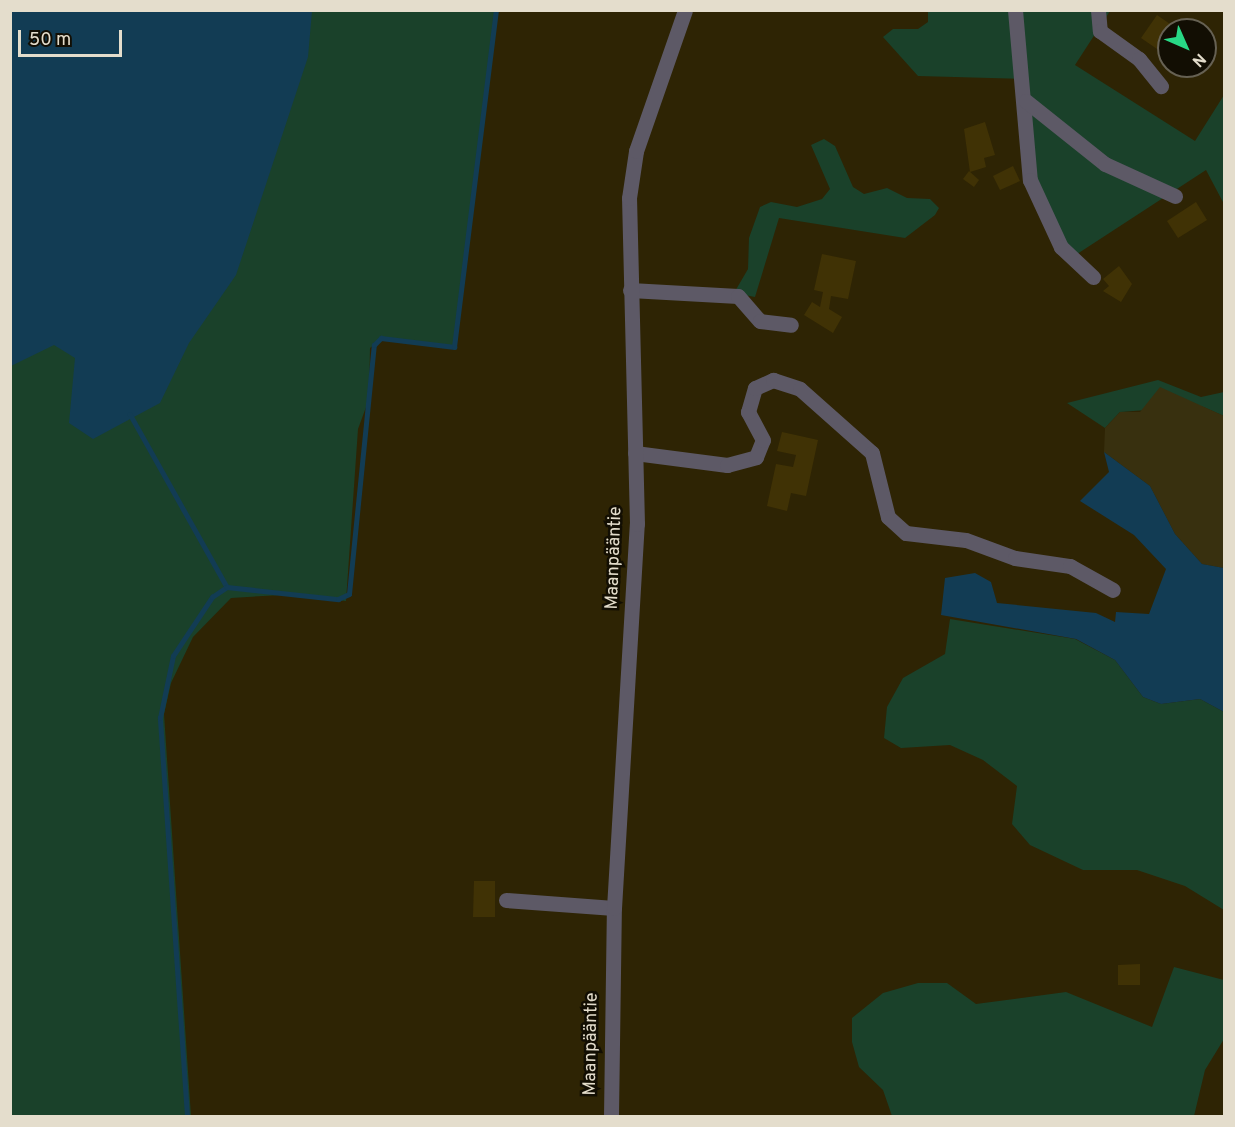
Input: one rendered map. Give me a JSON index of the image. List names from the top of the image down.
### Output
{
  "streets": {
    "street": ["Maanpääntie"]
  },
  "scale_bar": "50 m",
  "north": "bottom right"
}
